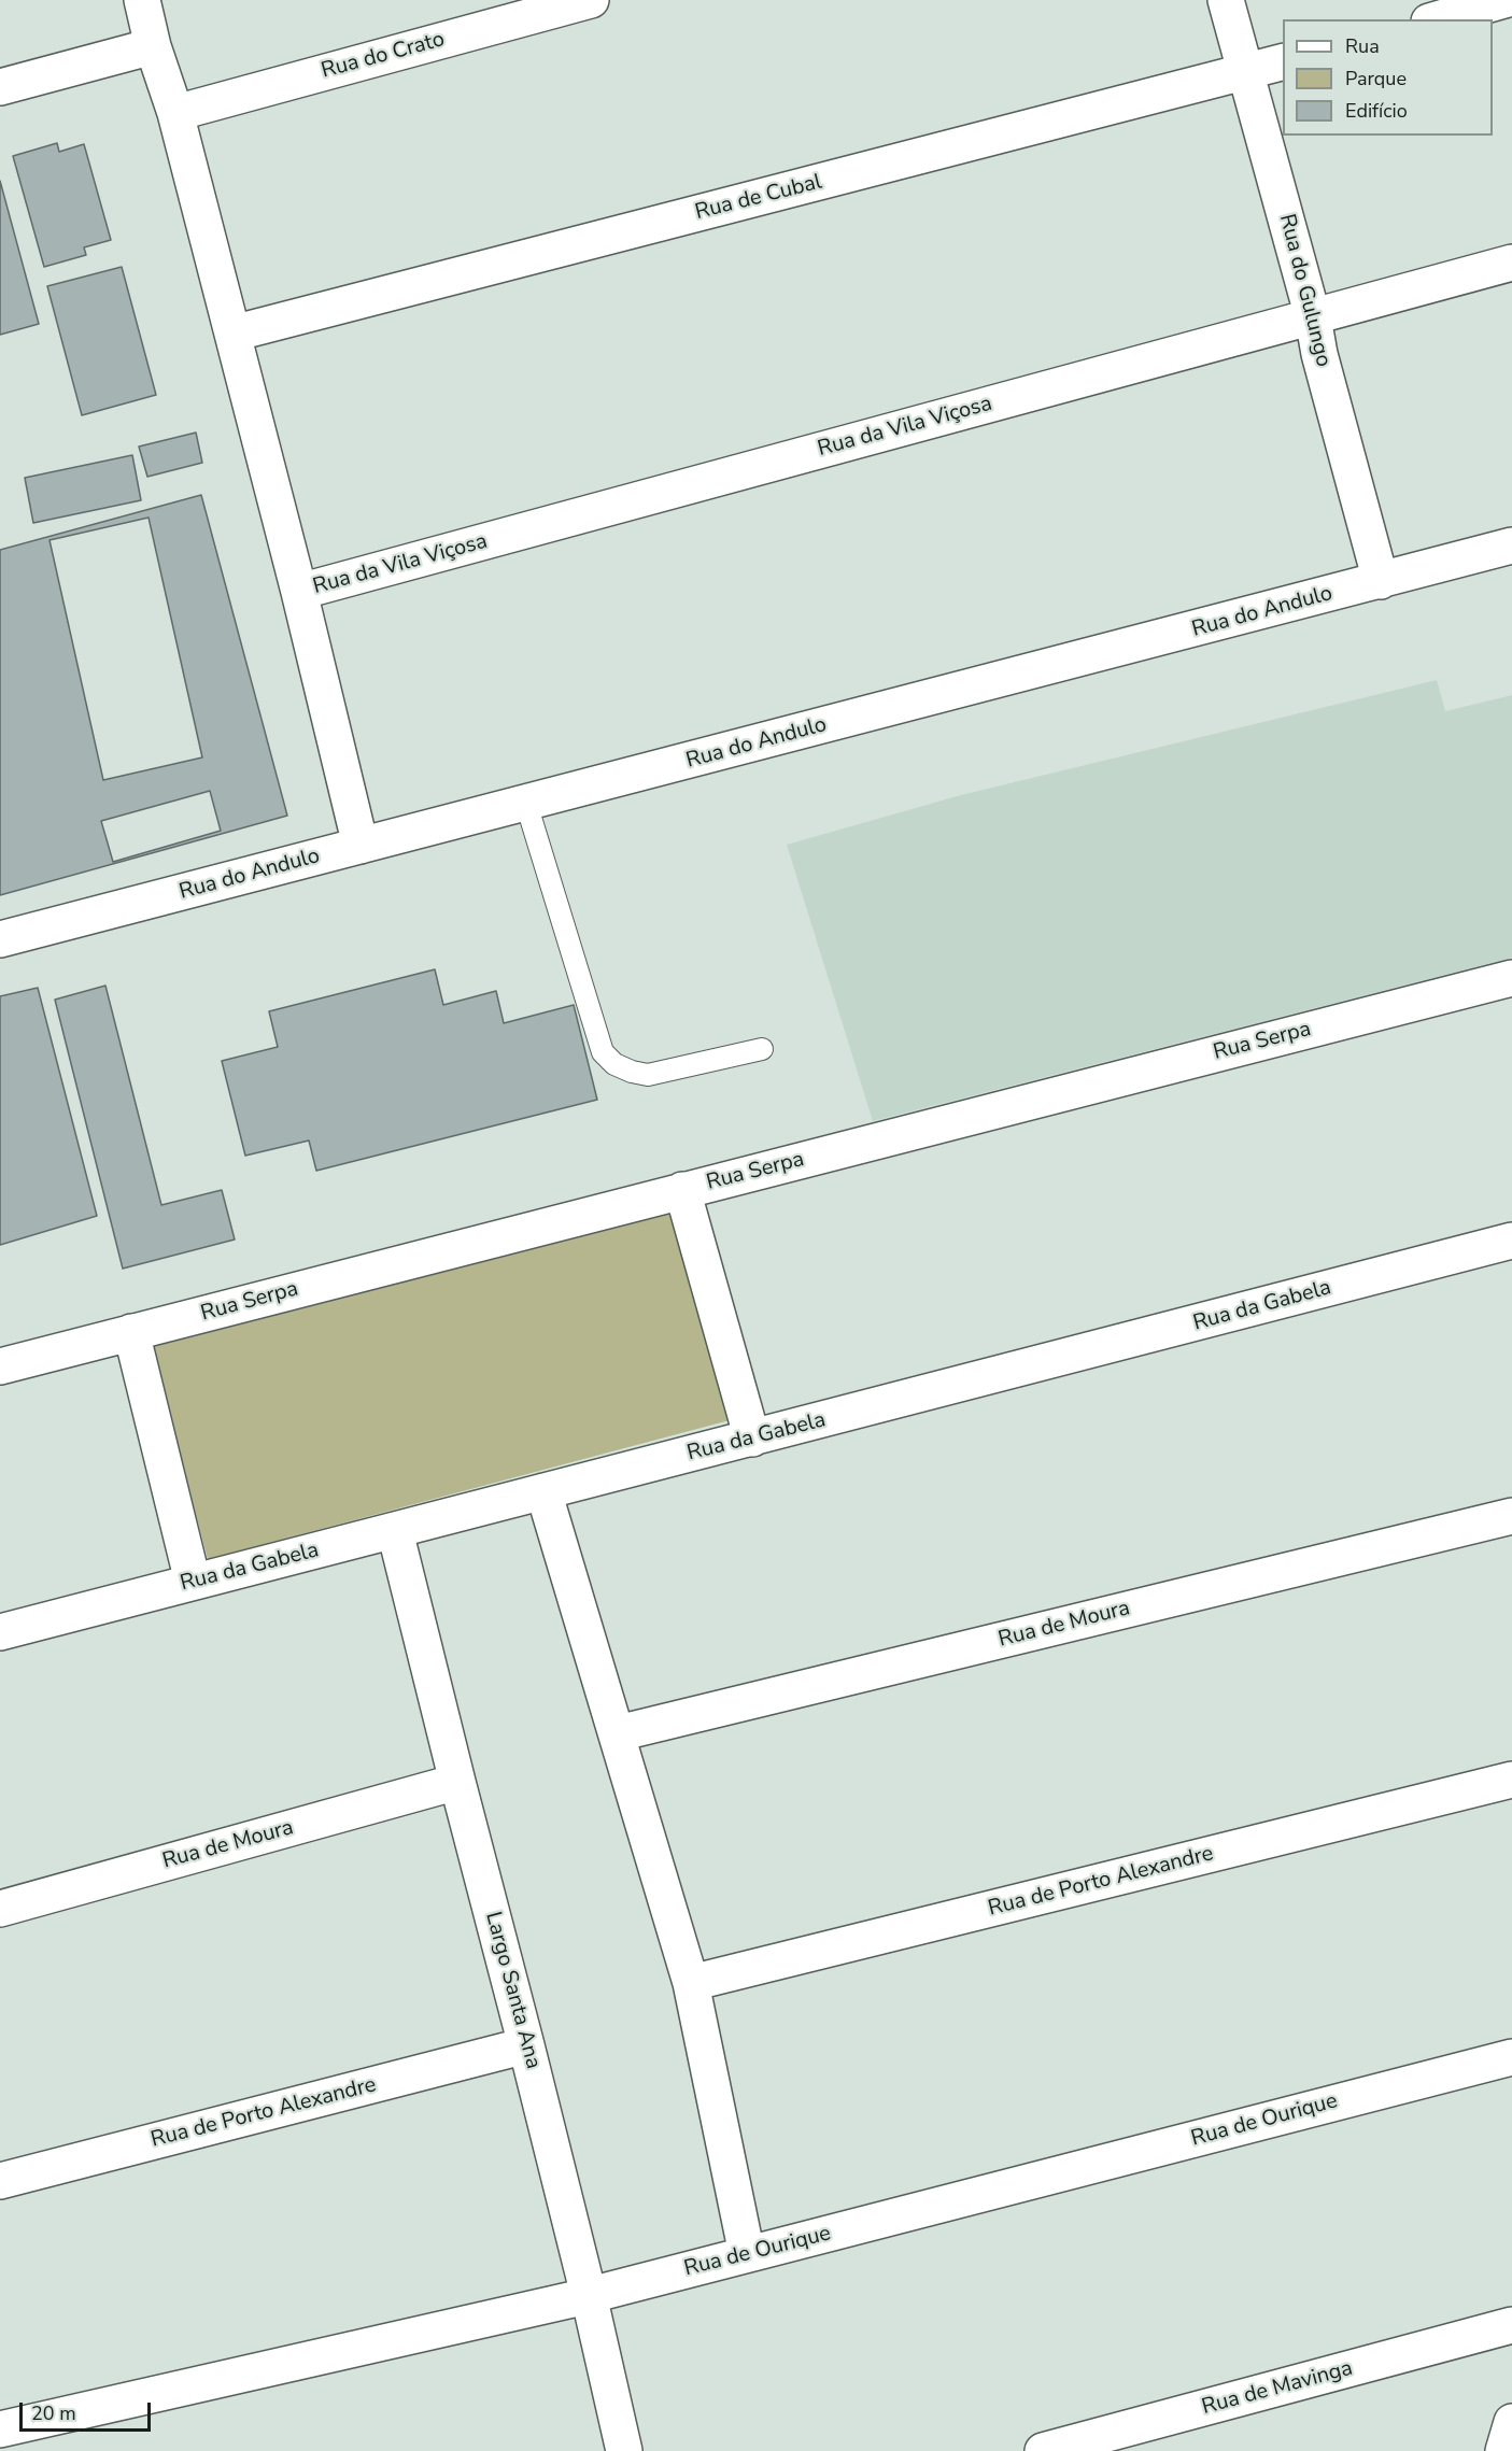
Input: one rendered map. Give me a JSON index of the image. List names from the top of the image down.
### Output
{
  "streets": {
    "street": [
      "Rua do Crato",
      "Rua de Cubal",
      "Rua do Gulungo",
      "Rua da Vila Viçosa",
      "Rua do Andulo",
      "Rua Serpa",
      "Rua da Gabela",
      "Rua de Moura",
      "Rua de Porto Alexandre",
      "Largo Santa Ana",
      "Rua de Ourique",
      "Rua de Mavinga"
    ]
  },
  "crossings": [
    ["Rua de Cubal", "Rua do Gulungo"],
    ["Rua do Gulungo", "Rua da Vila Viçosa"],
    ["Rua do Gulungo", "Rua do Andulo"],
    ["Rua da Gabela", "Largo Santa Ana"],
    ["Rua de Moura", "Largo Santa Ana"],
    ["Rua de Porto Alexandre", "Largo Santa Ana"],
    ["Largo Santa Ana", "Rua de Ourique"]
  ],
  "legend": ["Rua", "Parque", "Edifício"],
  "scale_bar": "20 m"
}
